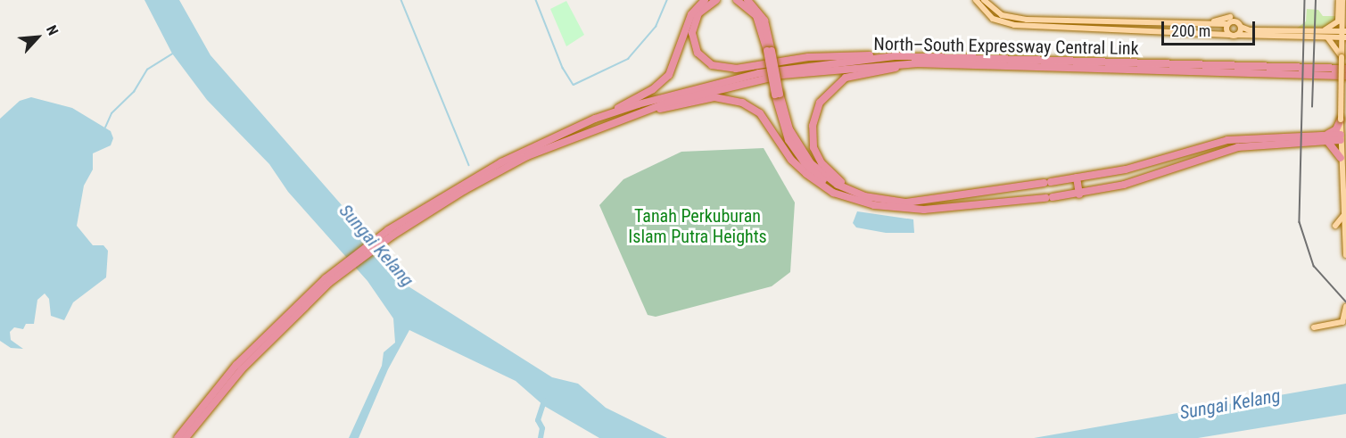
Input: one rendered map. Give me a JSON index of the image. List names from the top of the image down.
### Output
{
  "streets": {
    "highway": ["North–South Expressway Central Link"]
  },
  "water": ["Sungai Kelang"],
  "parks": ["Tanah Perkuburan Islam Putra Heights"],
  "scale_bar": "200 m",
  "north": "top right"
}
